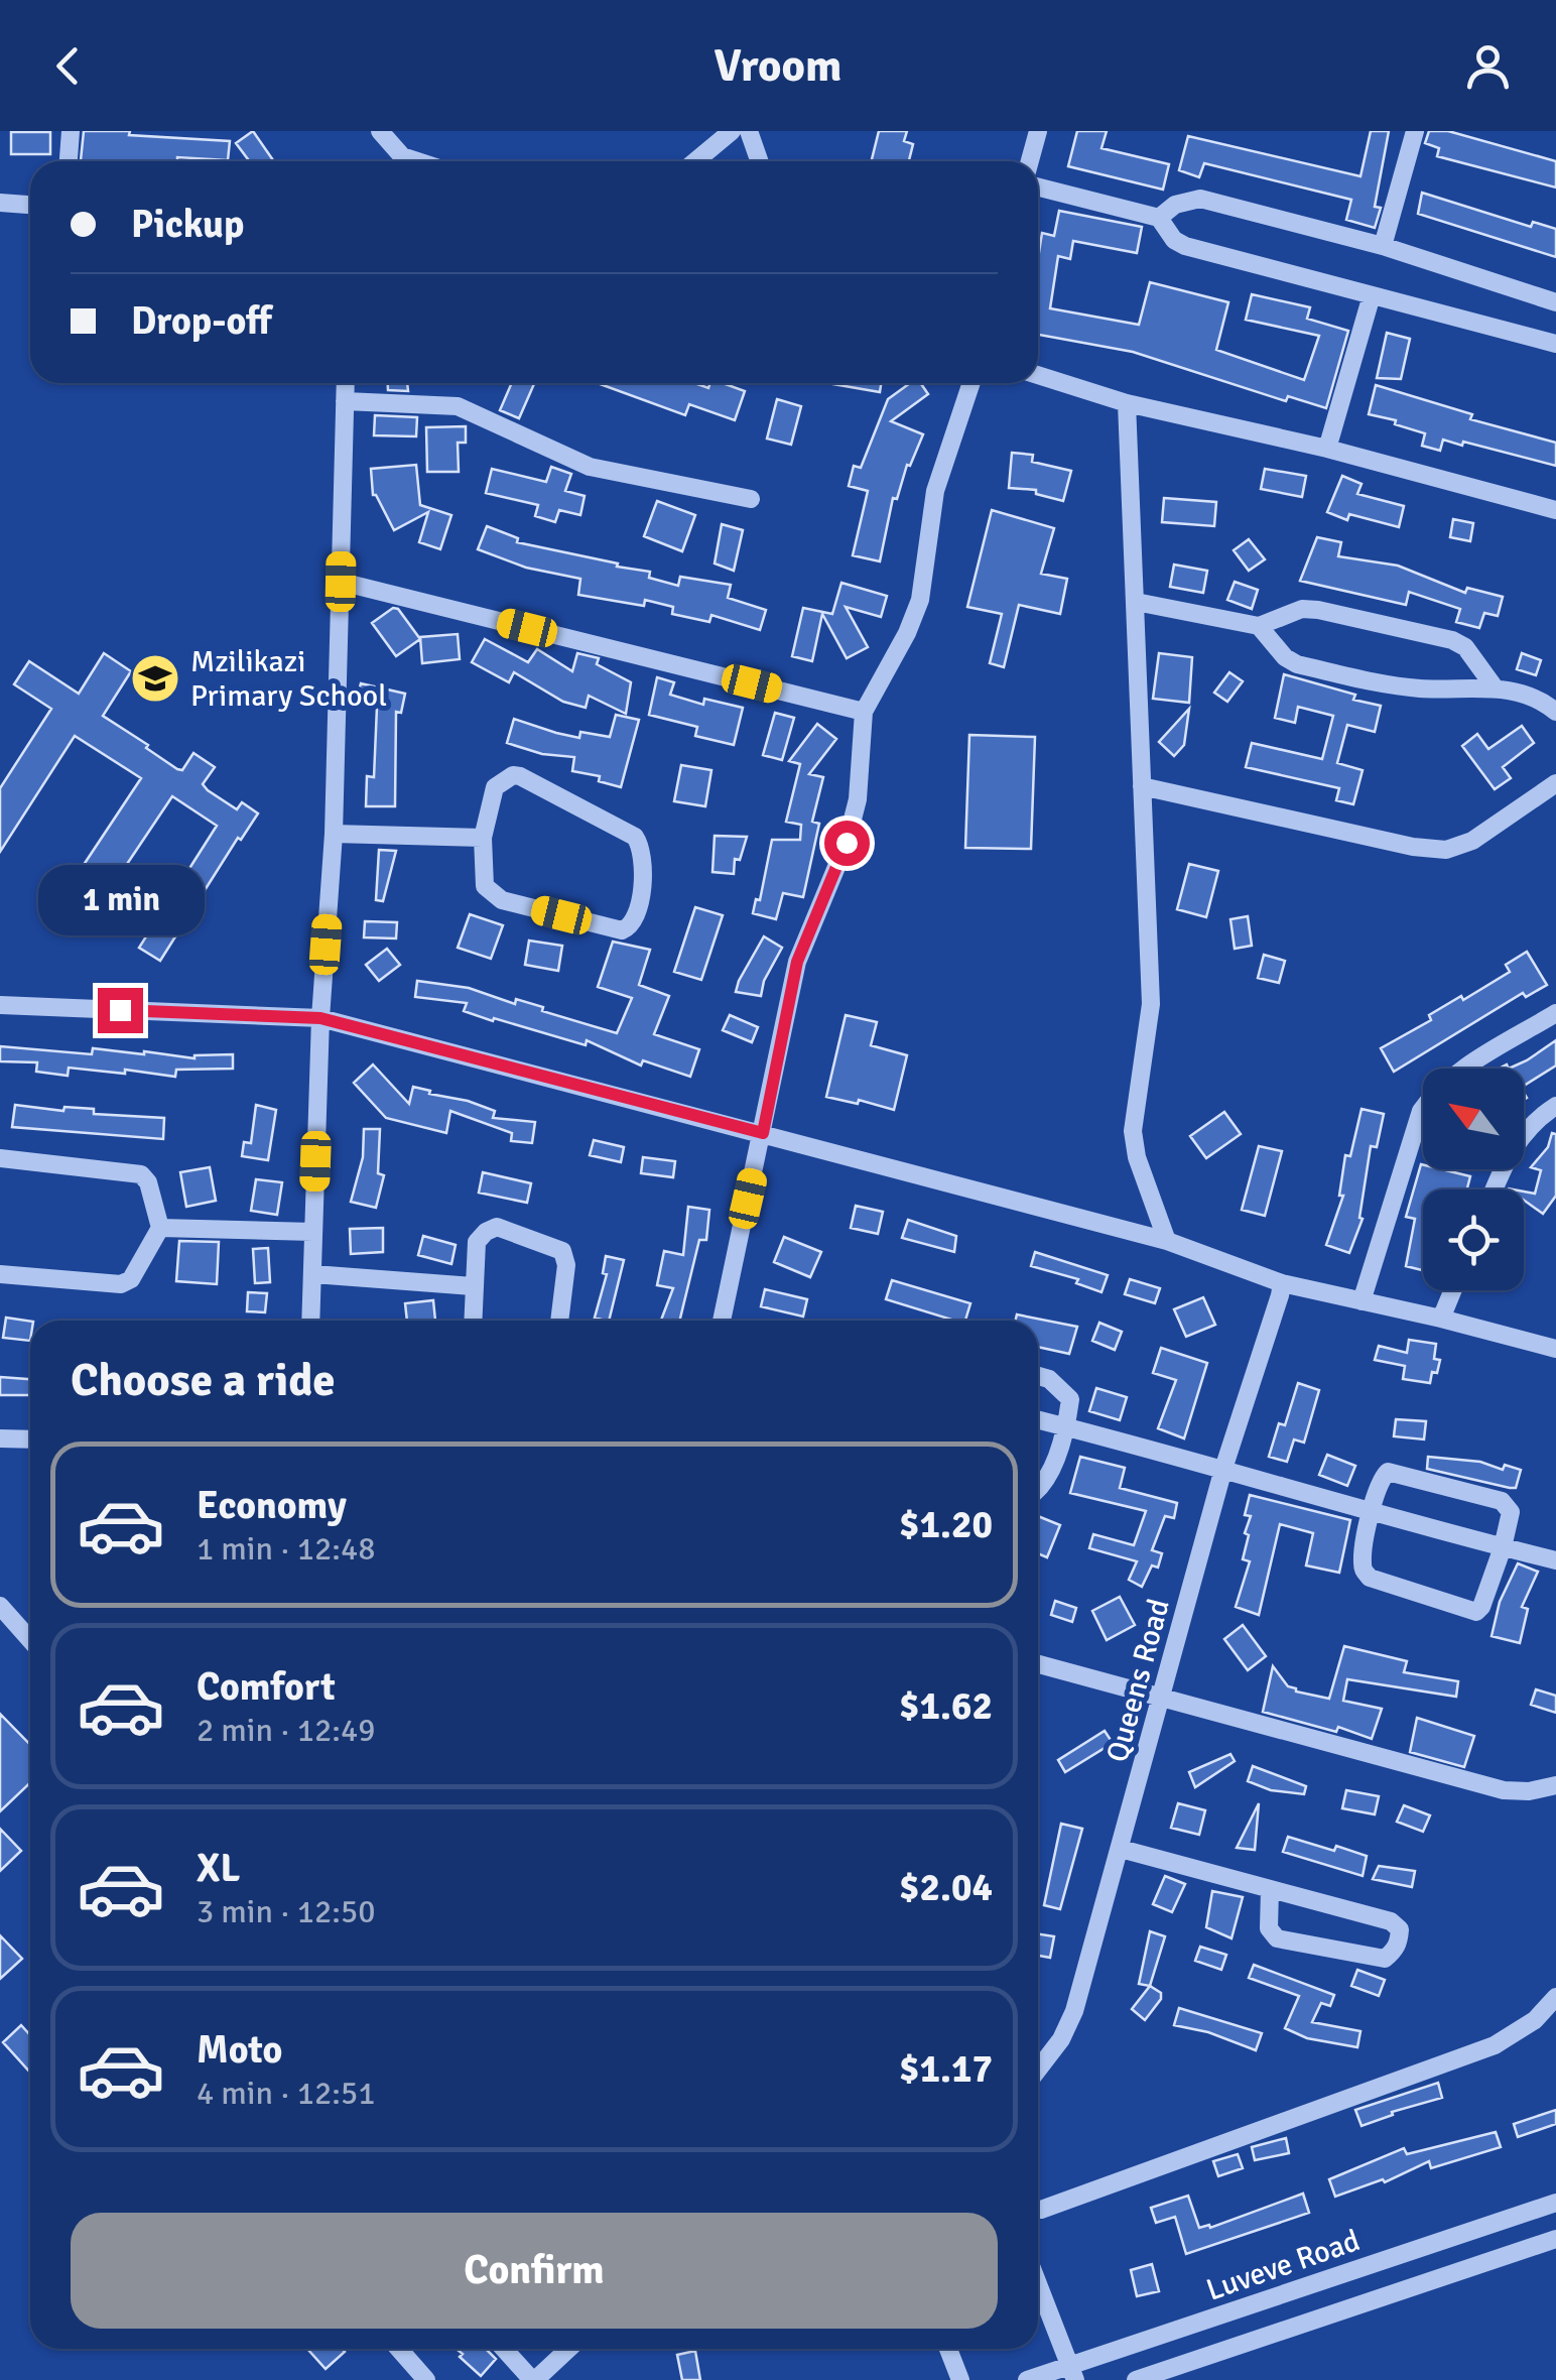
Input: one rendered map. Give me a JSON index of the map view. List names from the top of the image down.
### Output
{
  "streets": {
    "street": ["Queens Road", "Luveve Road"]
  },
  "places": {
    "school or university": ["Mzilikazi Primary School"]
  },
  "north": "top left",
  "page": {
    "header": "Vroom",
    "banner": ["Pickup", "Drop-off"],
    "bubble": "1 min",
    "heading": "Choose a ride",
    "list": [
      {
        "name": "Economy",
        "note": "1 min · 12:48",
        "value": "$1.20"
      },
      {
        "name": "Comfort",
        "note": "2 min · 12:49",
        "value": "$1.62"
      },
      {
        "name": "XL",
        "note": "3 min · 12:50",
        "value": "$2.04"
      },
      {
        "name": "Moto",
        "note": "4 min · 12:51",
        "value": "$1.17"
      }
    ],
    "buttons": "Confirm"
  }
}
